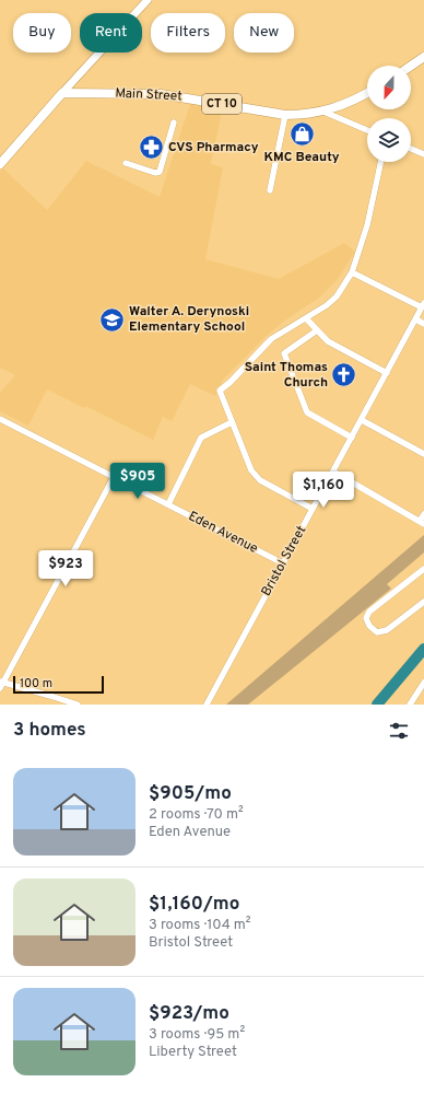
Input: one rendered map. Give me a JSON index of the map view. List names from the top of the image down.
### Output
{
  "streets": {
    "highway": ["Main Street", "CT 10"],
    "street": ["Eden Avenue", "Bristol Street"]
  },
  "crossings": [
    ["Eden Avenue", "Bristol Street"]
  ],
  "places": {
    "shop": ["KMC Beauty"],
    "pharmacy": ["CVS Pharmacy"],
    "school or university": ["Walter A. Derynoski Elementary School"],
    "church": ["Saint Thomas Church"]
  },
  "scale_bar": "100 m",
  "north": "bottom",
  "page": {
    "chip": [
      "Buy",
      "Rent",
      "Filters",
      "New"
    ],
    "price": ["$905", "$1,160", "$923"],
    "scale": "100 m",
    "heading": "3 homes",
    "list": [
      {
        "name": "$905/mo",
        "note": "2 rooms · 70 m² · Eden Avenue"
      },
      {
        "name": "$1,160/mo",
        "note": "3 rooms · 104 m² · Bristol Street"
      },
      {
        "name": "$923/mo",
        "note": "3 rooms · 95 m² · Liberty Street"
      }
    ]
  }
}
